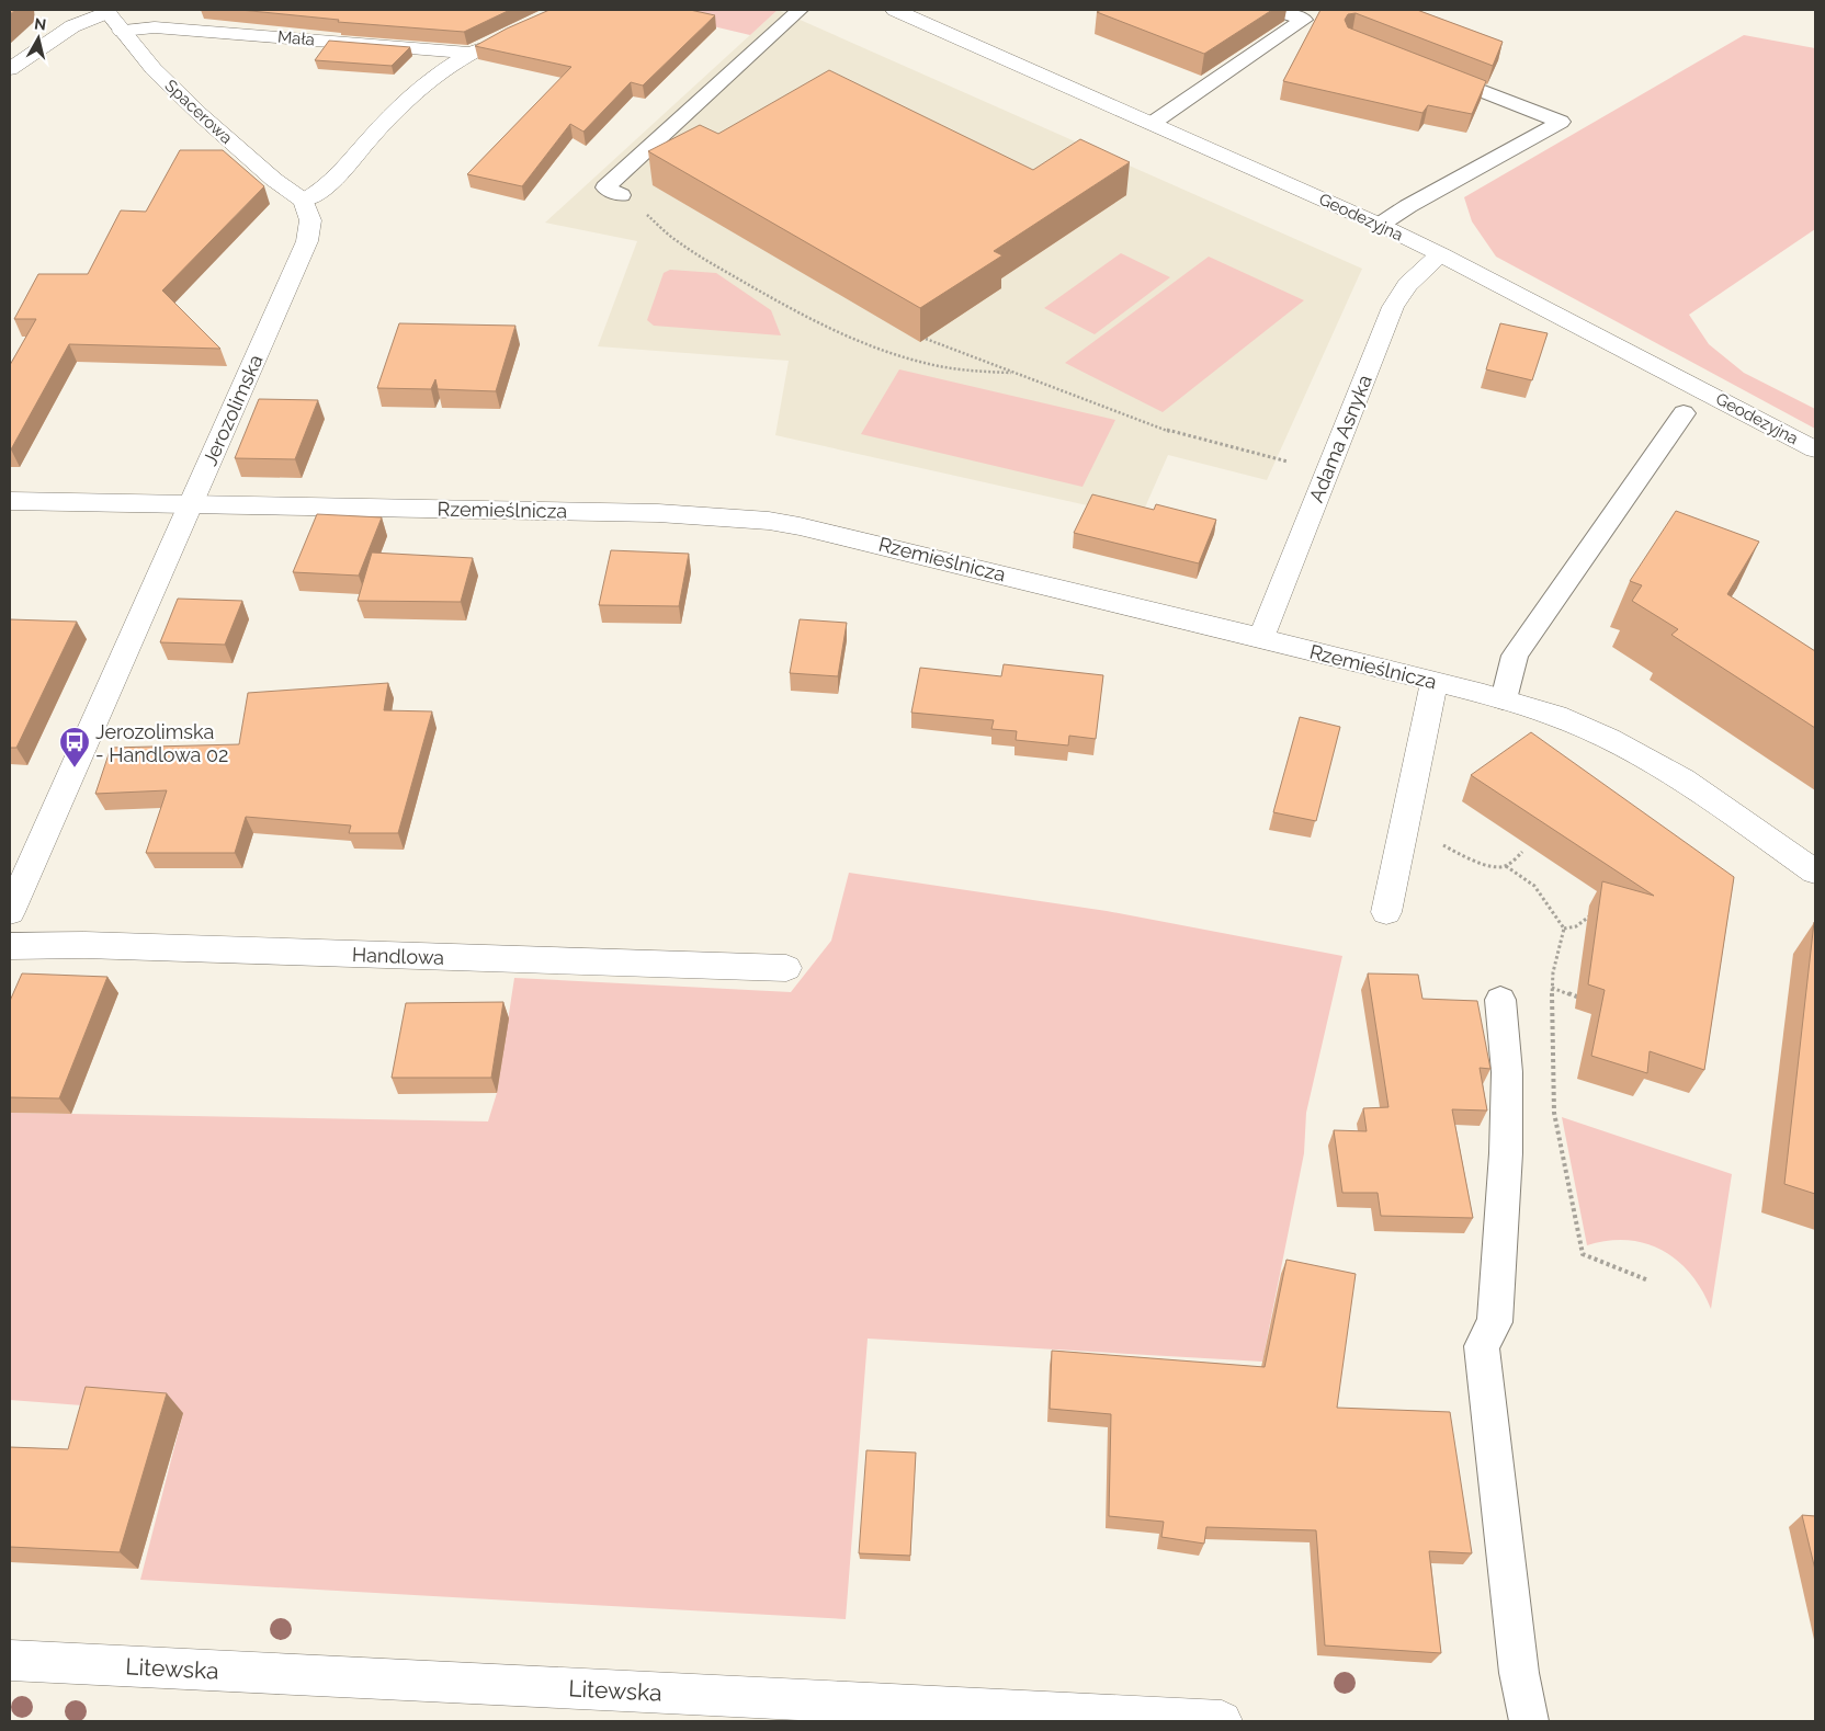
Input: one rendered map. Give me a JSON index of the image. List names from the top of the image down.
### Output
{
  "streets": {
    "street": [
      "Mała",
      "Spacerowa",
      "Geodezyjna",
      "Jerozolimska",
      "Adama Asnyka",
      "Rzemieślnicza",
      "Handlowa",
      "Litewska"
    ]
  },
  "crossings": [
    ["Mała", "Spacerowa"],
    ["Spacerowa", "Jerozolimska"],
    ["Geodezyjna", "Adama Asnyka"],
    ["Jerozolimska", "Rzemieślnicza"],
    ["Adama Asnyka", "Rzemieślnicza"]
  ],
  "places": {
    "bus stop": ["Jerozolimska - Handlowa 02"]
  },
  "north": "top"
}
